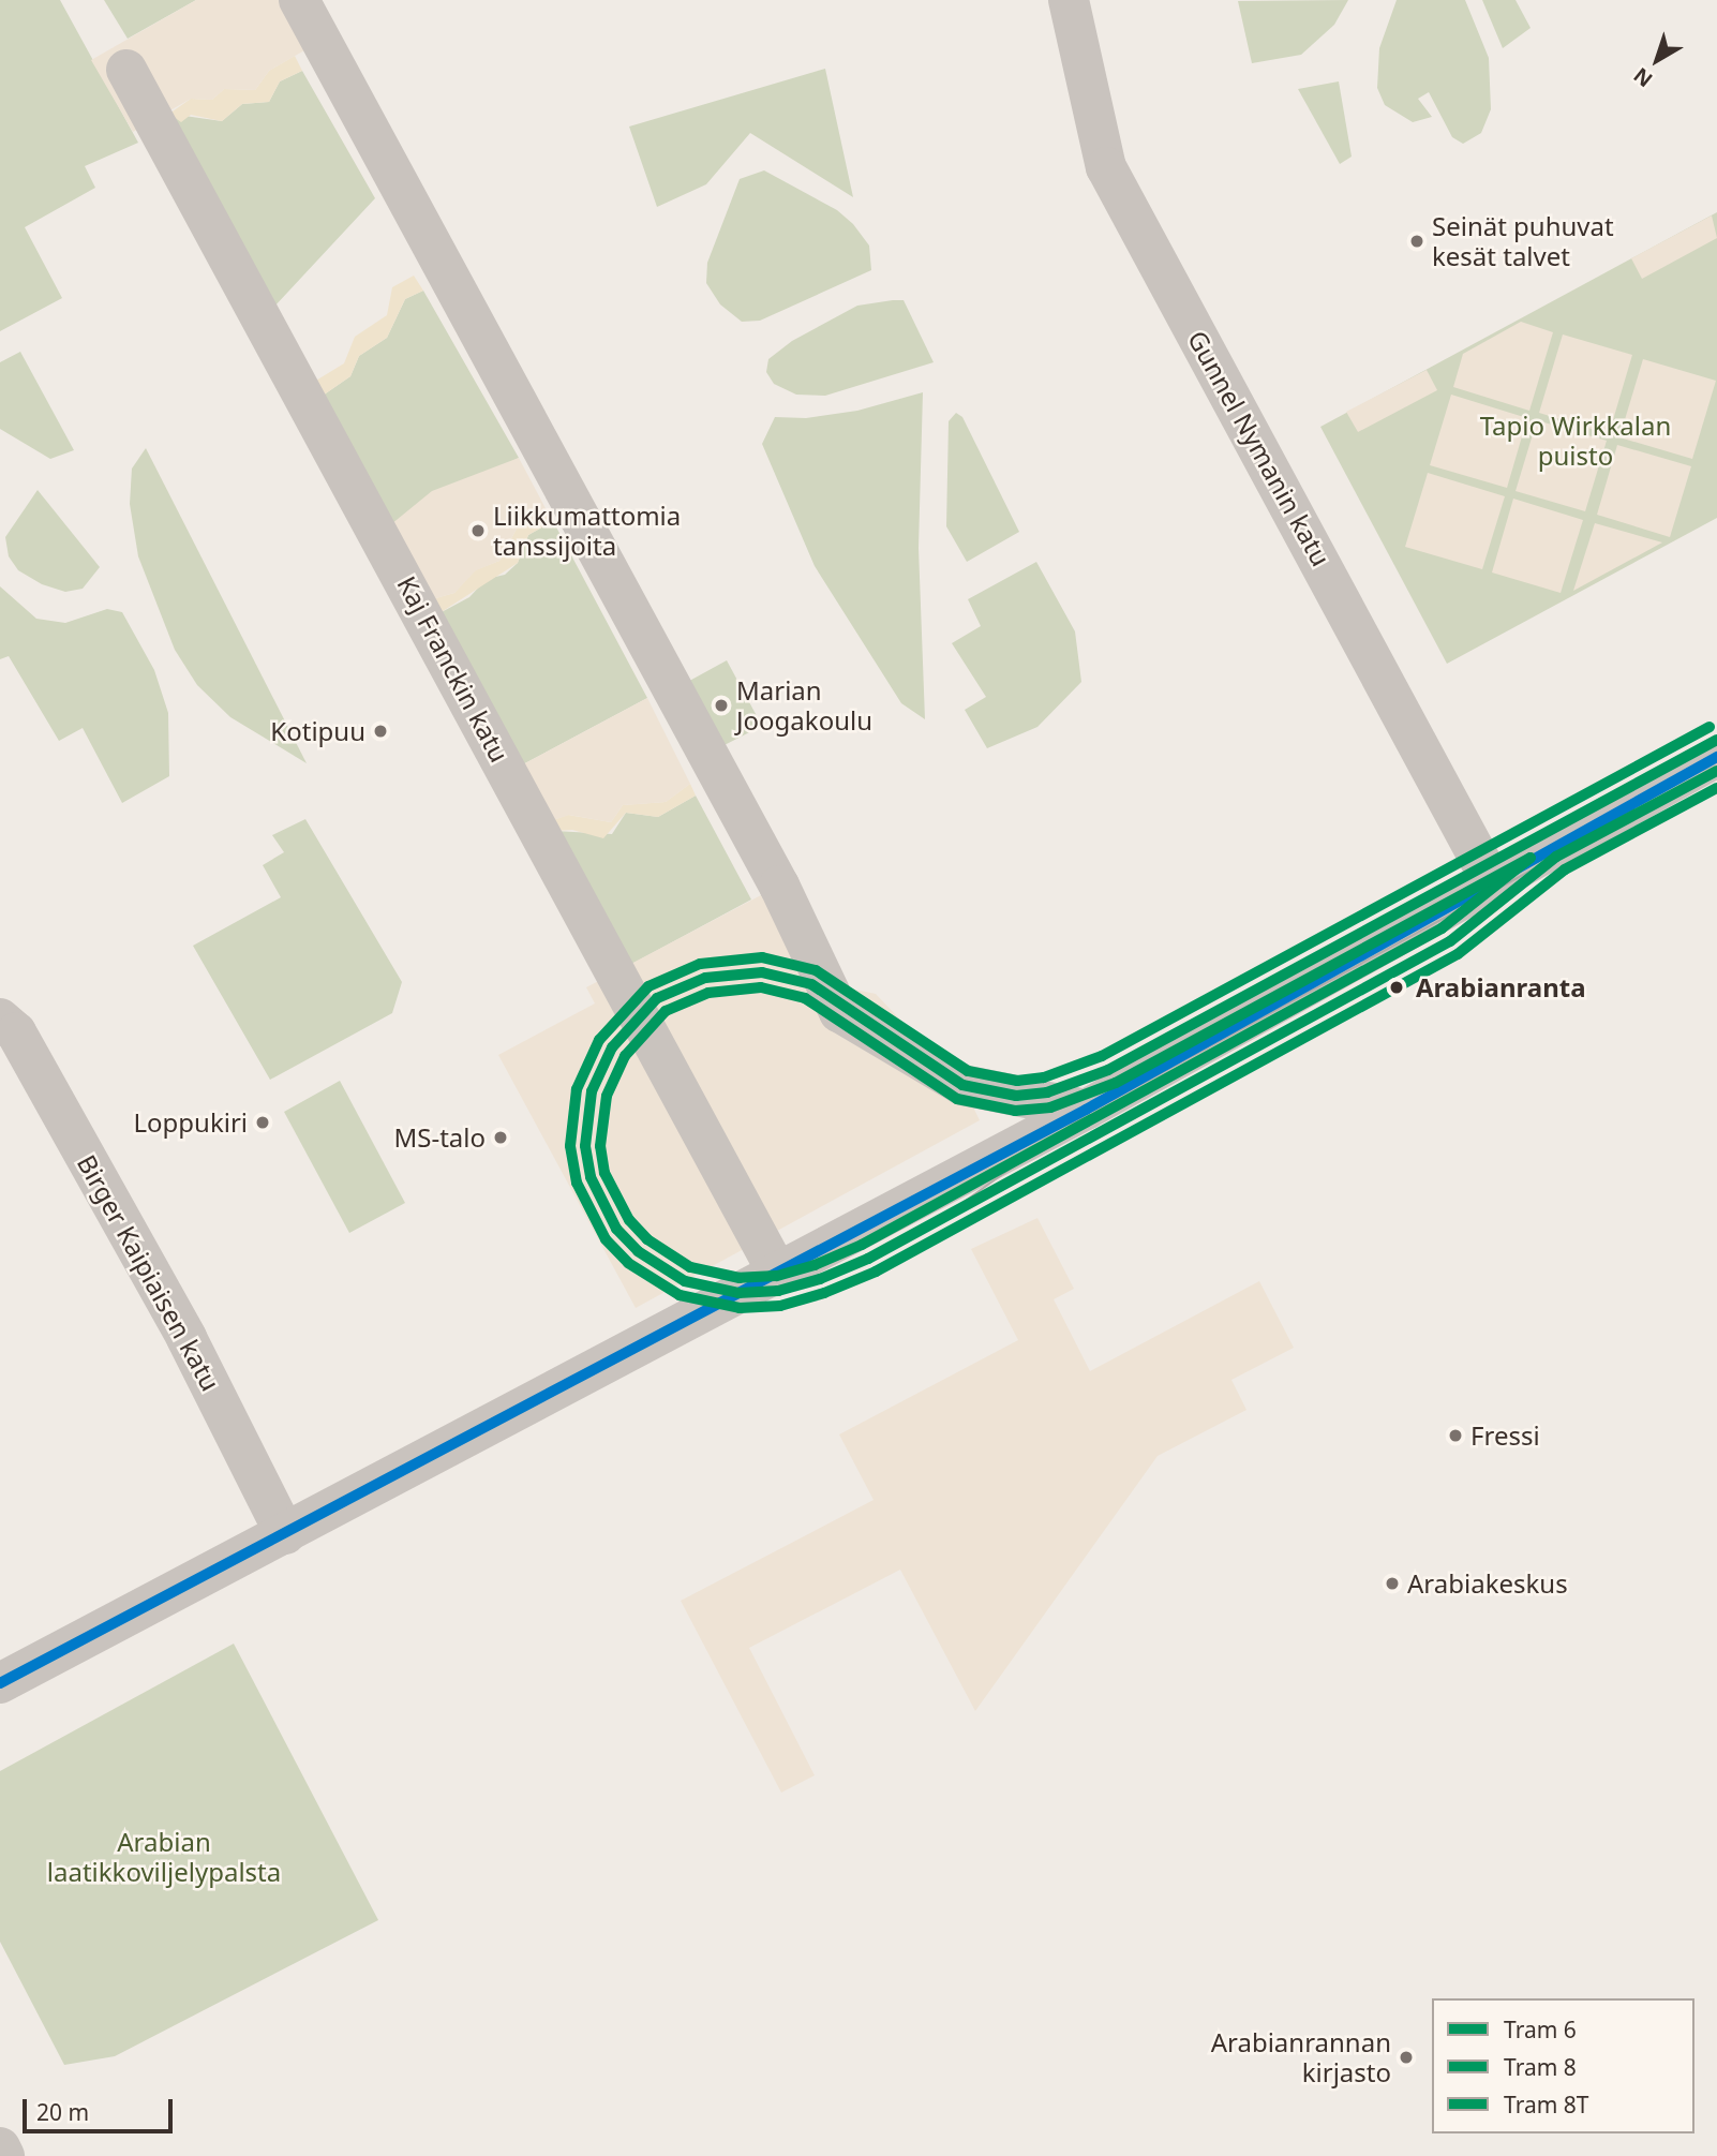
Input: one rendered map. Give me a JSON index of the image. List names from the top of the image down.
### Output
{
  "streets": {
    "street": ["Gunnel Nymanin katu", "Kaj Franckin katu", "Birger Kaipiaisen katu"]
  },
  "parks": ["Tapio Wirkkalan puisto", "Arabian laatikkoviljelypalsta"],
  "places": [
    "Seinät puhuvat kesät talvet",
    "Liikkumattomia tanssijoita",
    "Marian Joogakoulu",
    "Kotipuu",
    "Arabianranta",
    "Loppukiri",
    "MS-talo",
    "Fressi",
    "Arabiakeskus",
    "Arabianrannan kirjasto"
  ],
  "lines": ["tram line 8", "tram line 6", "tram line 8T"],
  "legend": ["Tram 6", "Tram 8", "Tram 8T"],
  "scale_bar": "20 m",
  "north": "bottom left"
}
